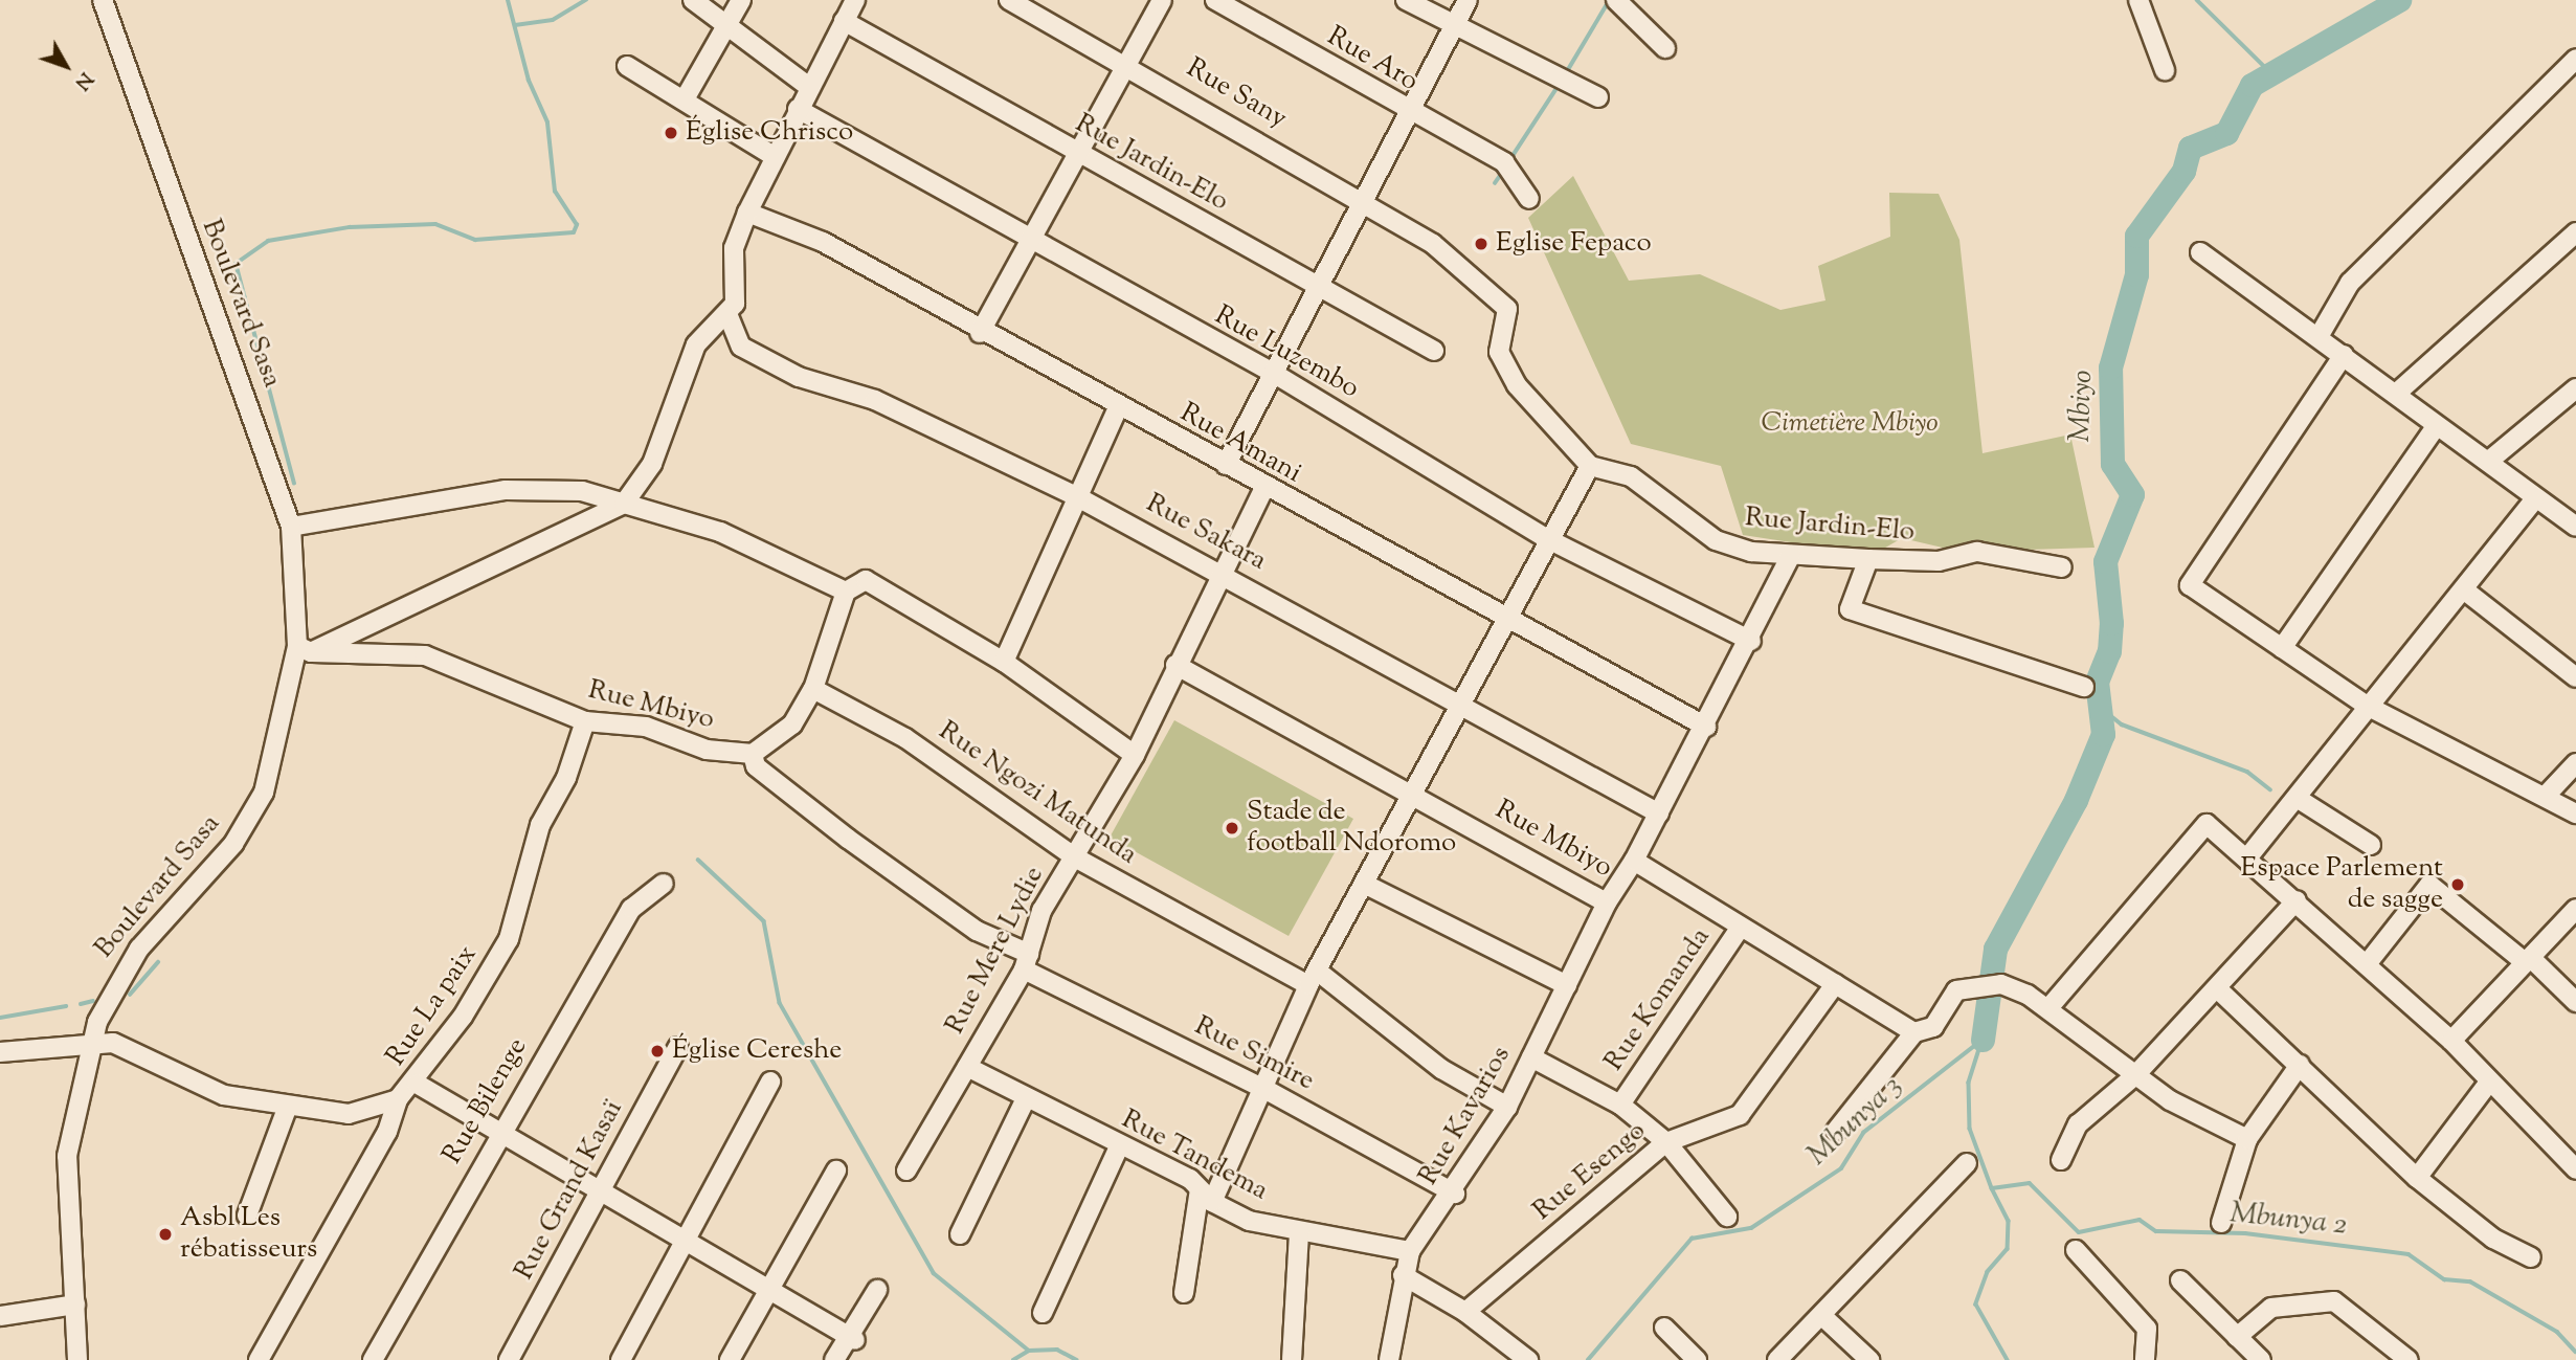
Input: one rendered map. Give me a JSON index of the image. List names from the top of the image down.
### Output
{
  "streets": {
    "street": [
      "Rue Aro",
      "Rue Sany",
      "Rue Jardin-Elo",
      "Boulevard Sasa",
      "Rue Luzembo",
      "Rue Amani",
      "Rue Sakara",
      "Rue Mbiyo",
      "Rue Ngozi Matunda",
      "Rue Mere Lydie",
      "Rue Komanda",
      "Rue La paix",
      "Rue Simire",
      "Rue Bilenge",
      "Rue Kavarios",
      "Rue Tandema",
      "Rue Esengo",
      "Rue Grand Kasaï"
    ]
  },
  "crossings": [
    ["Rue Sany", "Rue Jardin-Elo"],
    ["Boulevard Sasa", "Rue Mbiyo"],
    ["Boulevard Sasa", "Rue La paix"],
    ["Rue Amani", "Rue Mere Lydie"],
    ["Rue Sakara", "Rue Mere Lydie"],
    ["Rue Mbiyo", "Rue Mere Lydie"],
    ["Rue Mbiyo", "Rue Komanda"],
    ["Rue Mbiyo", "Rue La paix"],
    ["Rue Mbiyo", "Rue Simire"],
    ["Rue Mbiyo", "Rue Kavarios"],
    ["Rue Mbiyo", "Rue Esengo"],
    ["Rue Ngozi Matunda", "Rue Mere Lydie"],
    ["Rue Ngozi Matunda", "Rue Kavarios"],
    ["Rue Mere Lydie", "Rue Simire"],
    ["Rue Mere Lydie", "Rue Tandema"],
    ["Rue Simire", "Rue Kavarios"],
    ["Rue Kavarios", "Rue Tandema"]
  ],
  "water": ["Mbiyo", "Mbunya 3", "Mbunya 2"],
  "parks": ["Cimetière Mbiyo"],
  "places": [
    "Église Chrisco",
    "Eglise Fepaco",
    "Stade de football Ndoromo",
    "Espace Parlement de sagge",
    "Église Cereshe",
    "Asbl Les rébatisseurs"
  ],
  "north": "bottom right"
}
